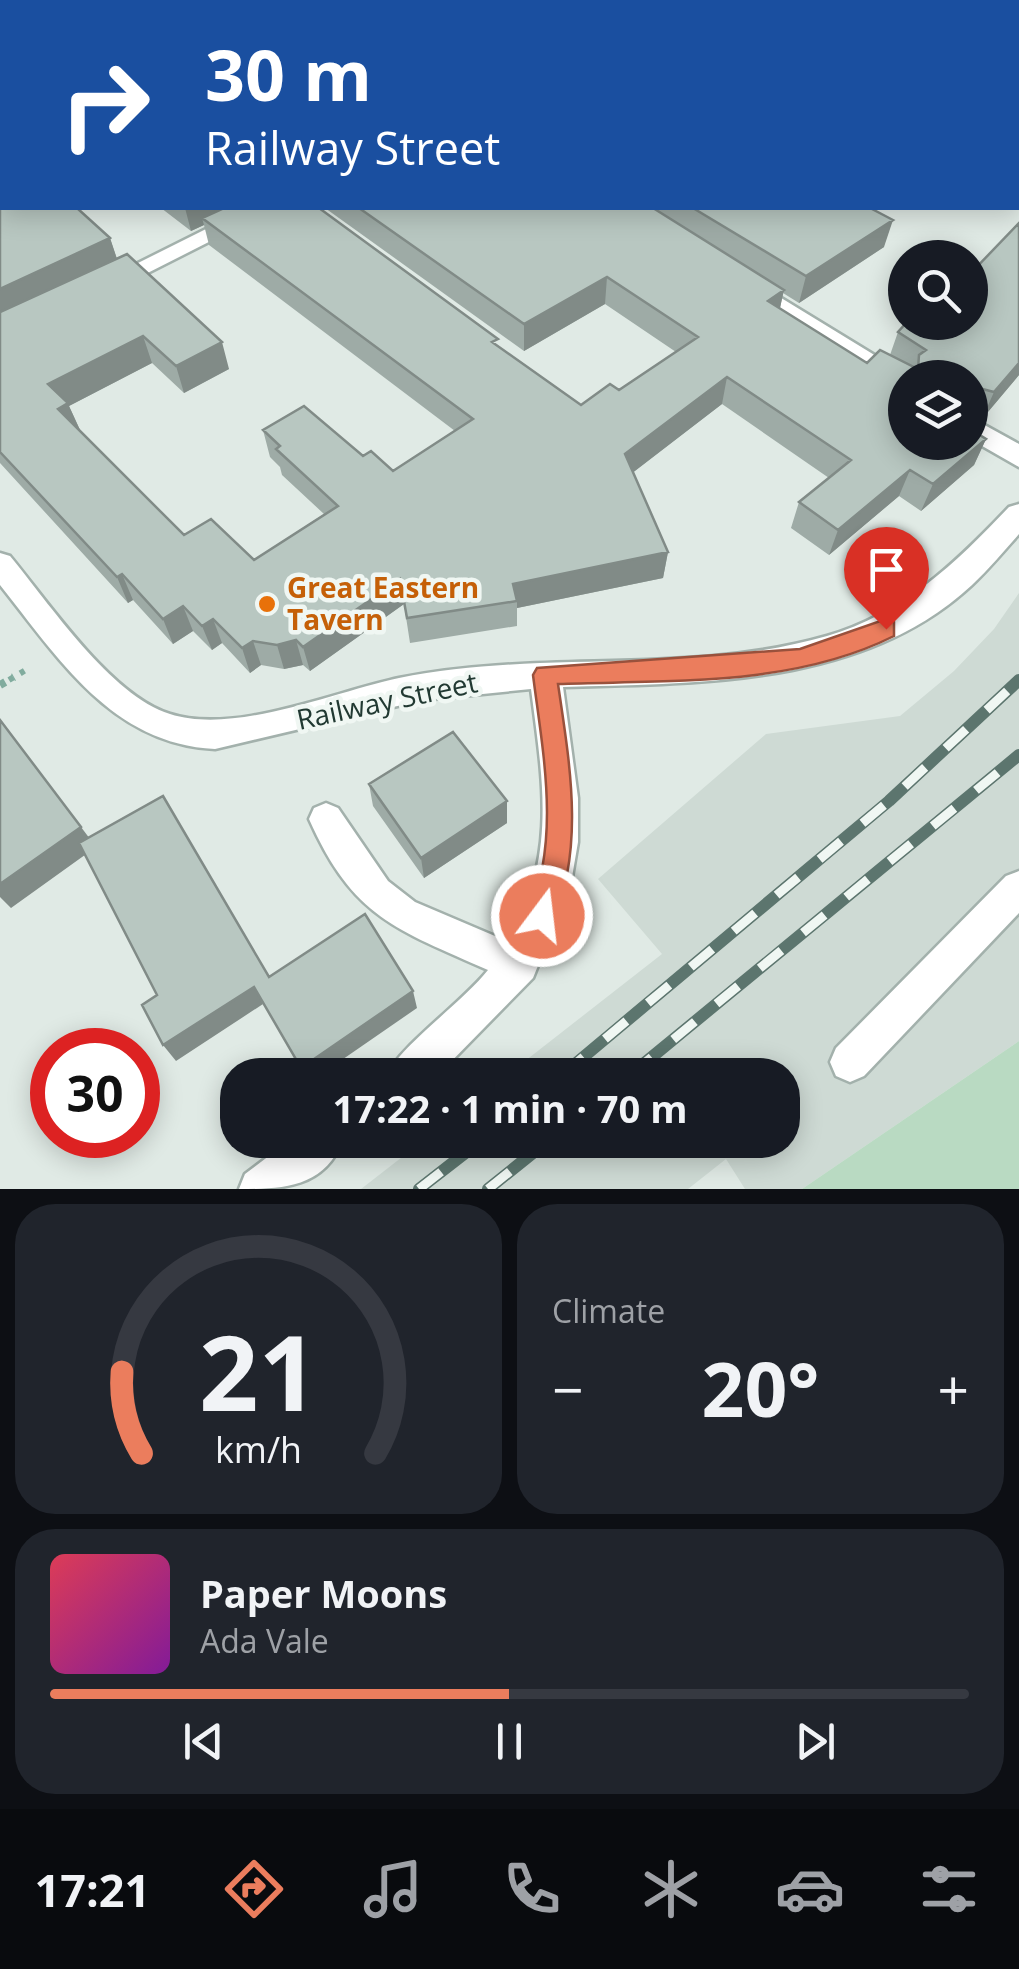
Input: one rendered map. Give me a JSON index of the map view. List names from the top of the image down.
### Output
{
  "streets": {
    "street": ["Railway Street"]
  },
  "places": ["Great Eastern Tavern"],
  "page": {
    "turn": ["30 m", "Railway Street"],
    "limit": "30",
    "trip": "17:22 · 1 min · 70 m",
    "tile": "Climate",
    "heat": ["−", "20°", "+"],
    "song": ["Paper Moons", "Ada Vale"],
    "tabs": "17:21",
    "gauge": ["21", "km/h"]
  }
}
